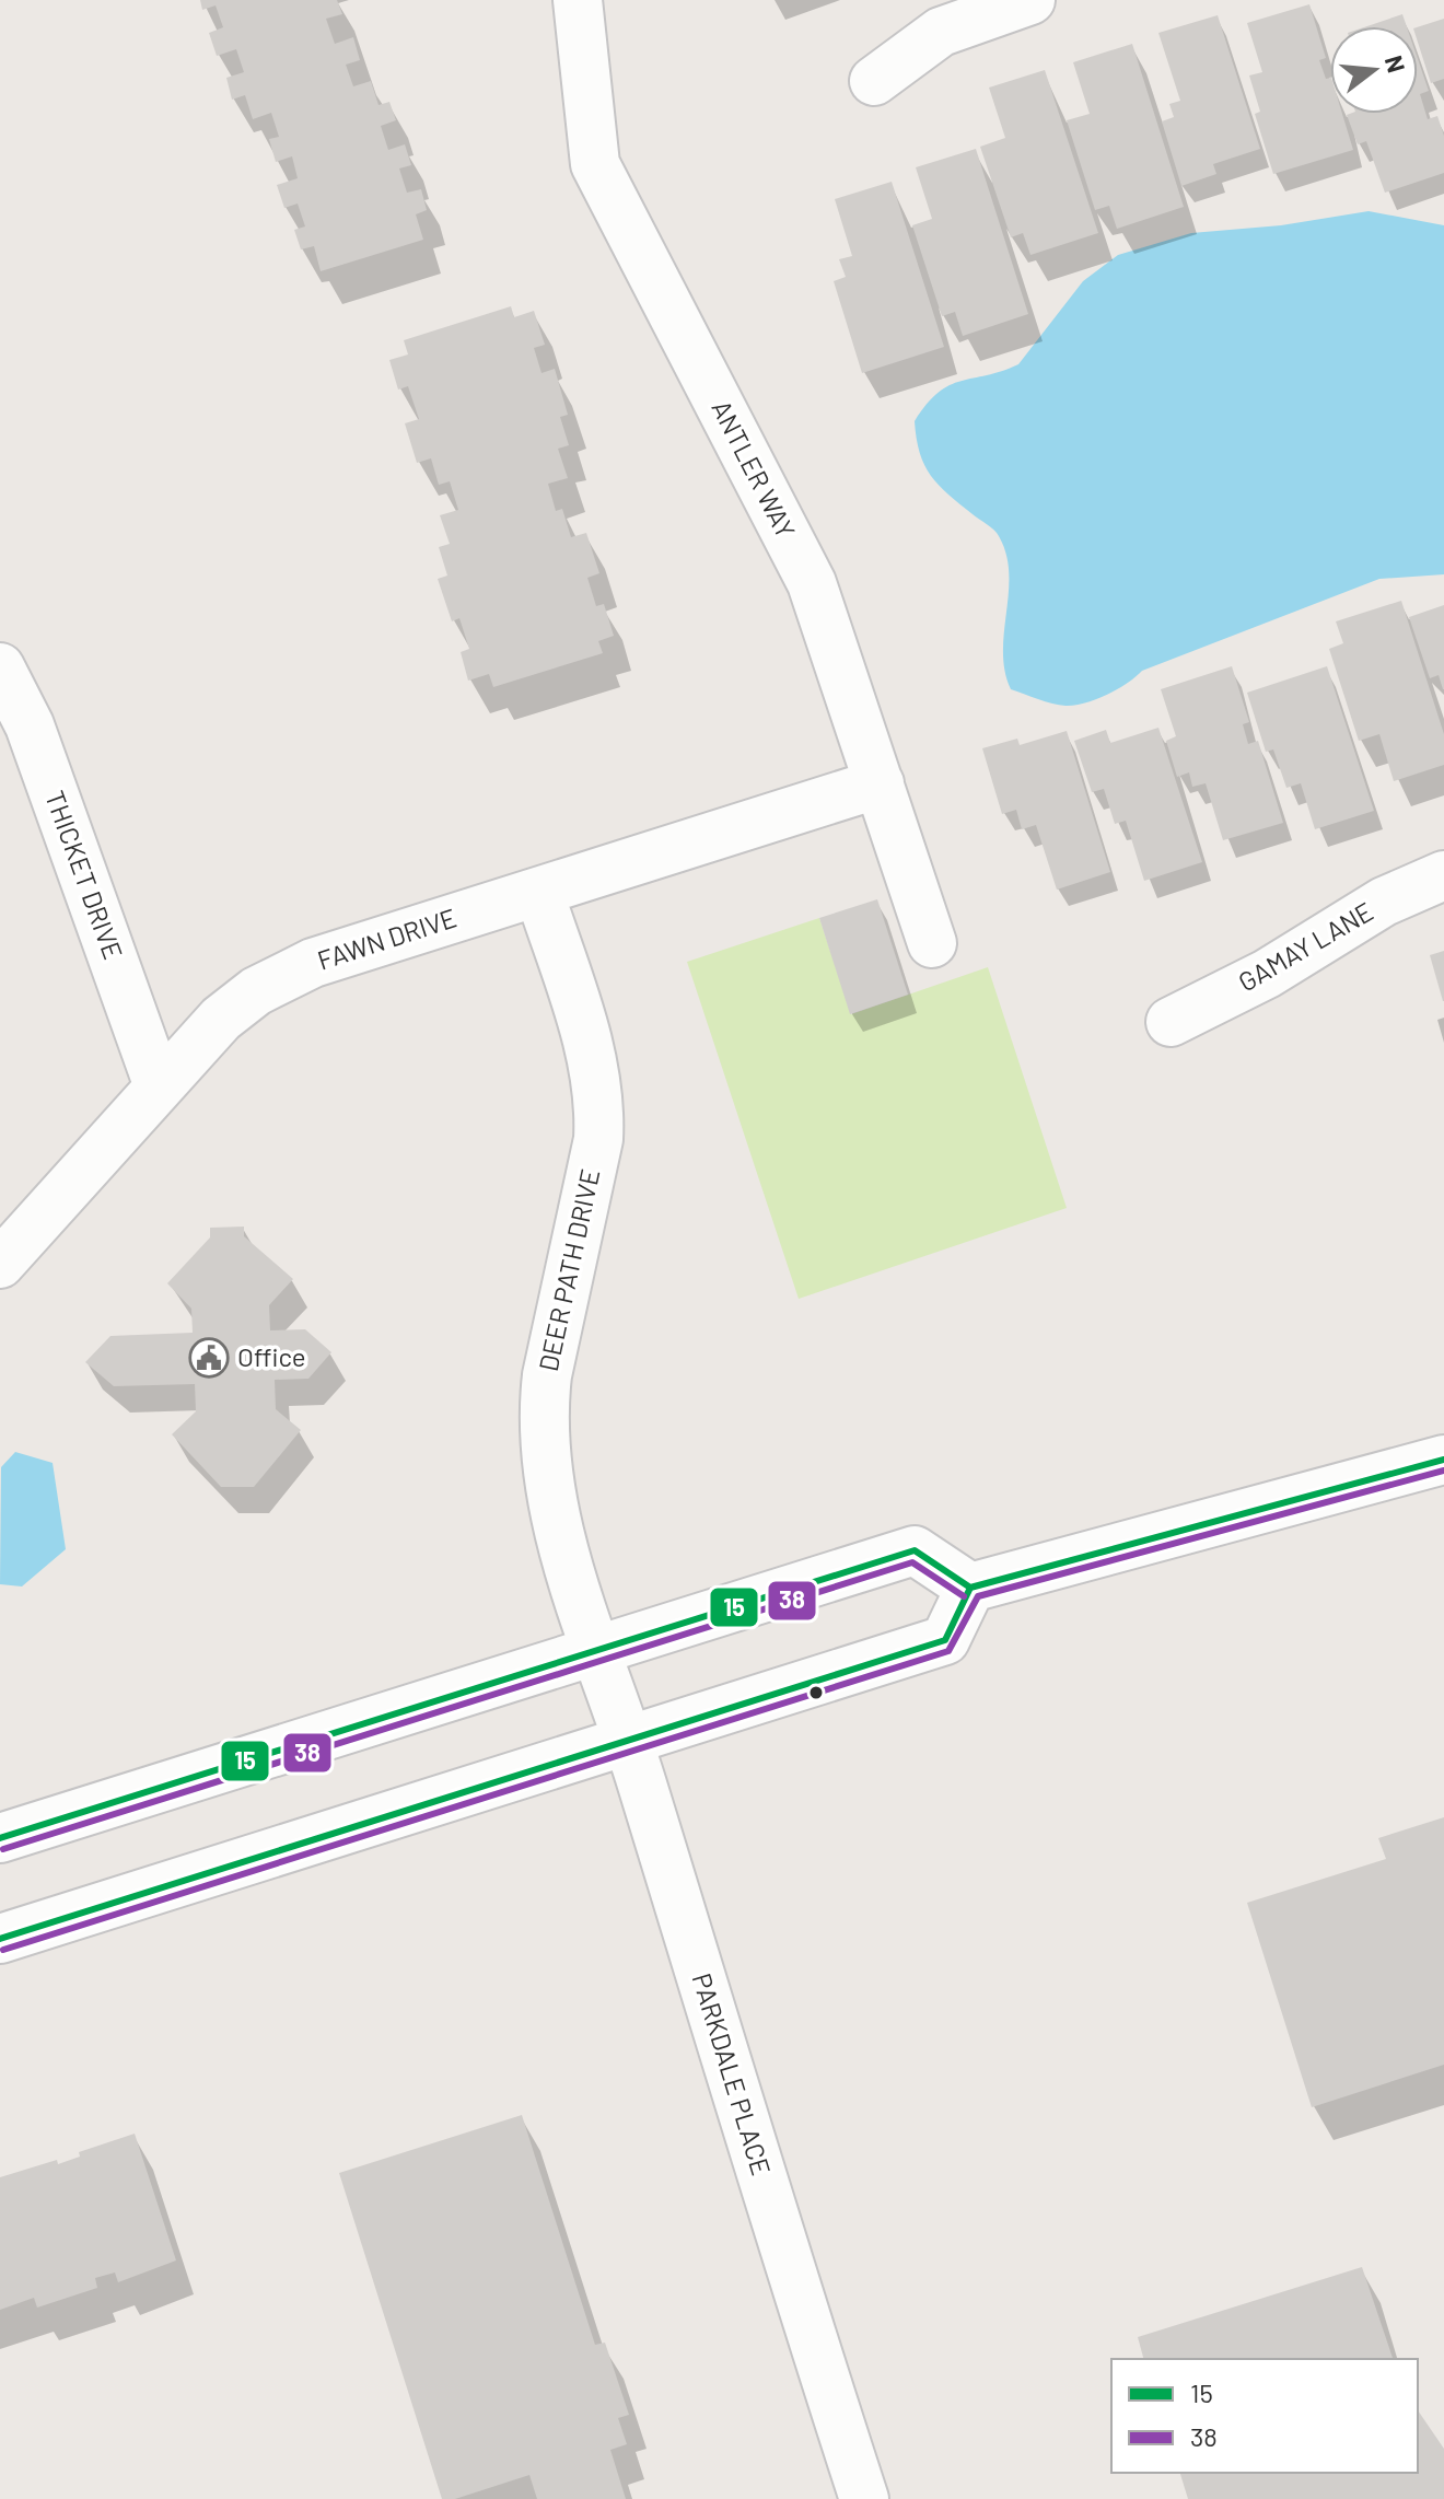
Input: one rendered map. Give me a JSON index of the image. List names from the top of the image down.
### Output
{
  "streets": {
    "street": [
      "ANTLER WAY",
      "THICKET DRIVE",
      "FAWN DRIVE",
      "GAMAY LANE",
      "DEER PATH DRIVE",
      "PARKDALE PLACE"
    ]
  },
  "crossings": [
    ["ANTLER WAY", "FAWN DRIVE"],
    ["THICKET DRIVE", "FAWN DRIVE"],
    ["FAWN DRIVE", "DEER PATH DRIVE"],
    ["DEER PATH DRIVE", "PARKDALE PLACE"]
  ],
  "places": {
    "public building": ["Office"]
  },
  "lines": ["transit line 15", "transit line 38"],
  "legend": ["15", "38"],
  "north": "right"
}
